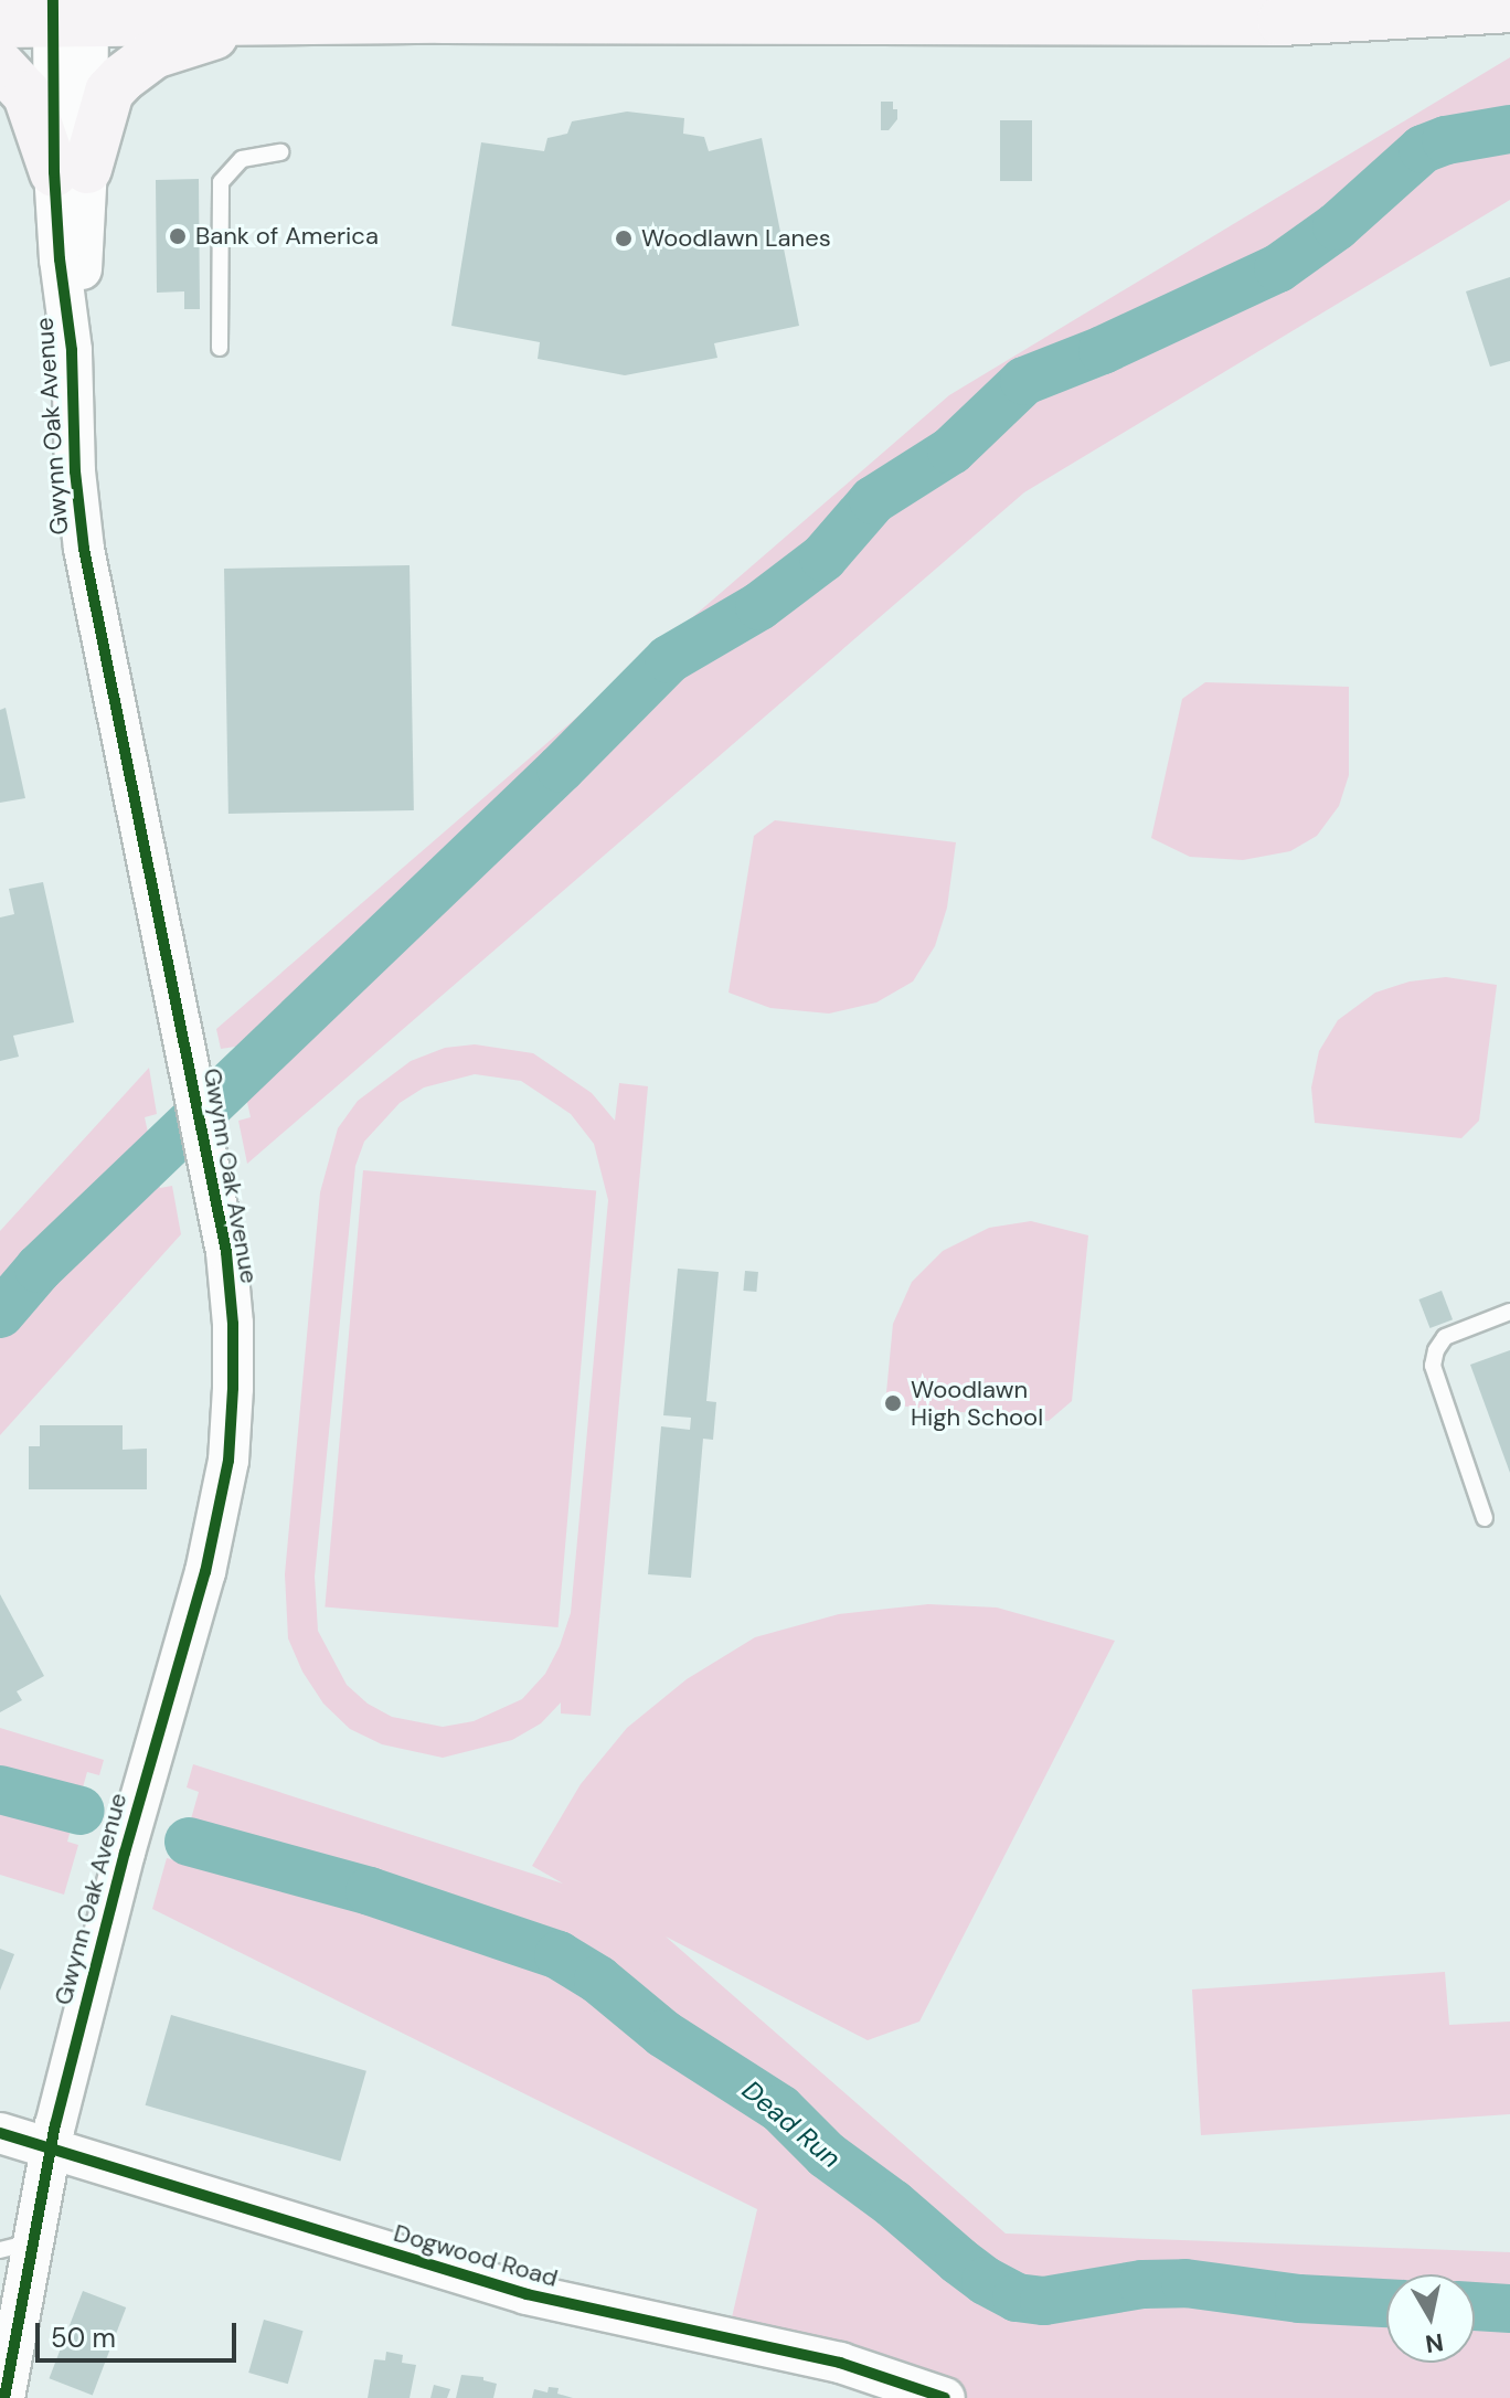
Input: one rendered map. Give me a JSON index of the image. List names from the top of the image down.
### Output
{
  "streets": {
    "street": ["Gwynn Oak Avenue", "Dogwood Road"]
  },
  "crossings": [
    ["Gwynn Oak Avenue", "Dogwood Road"]
  ],
  "water": ["Dead Run"],
  "places": ["Bank of America", "Woodlawn Lanes", "Woodlawn High School"],
  "scale_bar": "50 m",
  "north": "bottom"
}
